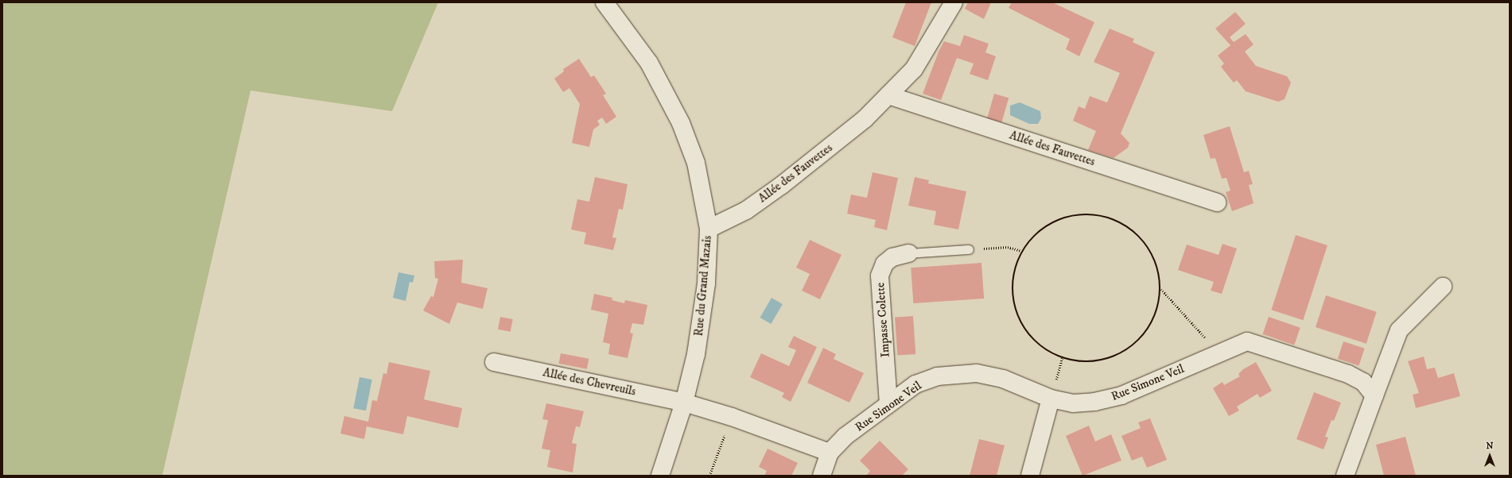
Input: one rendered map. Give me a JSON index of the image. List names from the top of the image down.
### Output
{
  "streets": {
    "street": [
      "Allée des Fauvettes",
      "Rue du Grand Mazais",
      "Impasse Colette",
      "Allée des Chevreuils",
      "Rue Simone Veil"
    ]
  },
  "crossings": [
    ["Allée des Fauvettes", "Rue du Grand Mazais"],
    ["Rue du Grand Mazais", "Allée des Chevreuils"],
    ["Impasse Colette", "Rue Simone Veil"]
  ],
  "north": "top"
}
